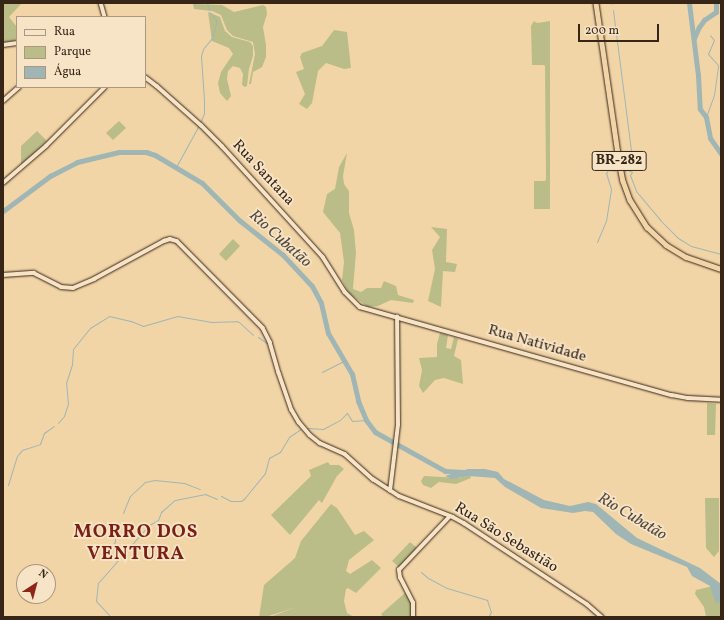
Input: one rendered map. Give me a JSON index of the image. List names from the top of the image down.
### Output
{
  "streets": {
    "highway": ["BR-282"],
    "main road": ["Rua Santana", "Rua Natividade", "Rua São Sebastião"]
  },
  "crossings": [
    ["Rua Santana", "Rua Natividade"]
  ],
  "districts": ["MORRO DOS VENTURA"],
  "water": ["Rio Cubatão"],
  "legend": ["Rua", "Parque", "Água"],
  "scale_bar": "200 m",
  "north": "top right"
}
